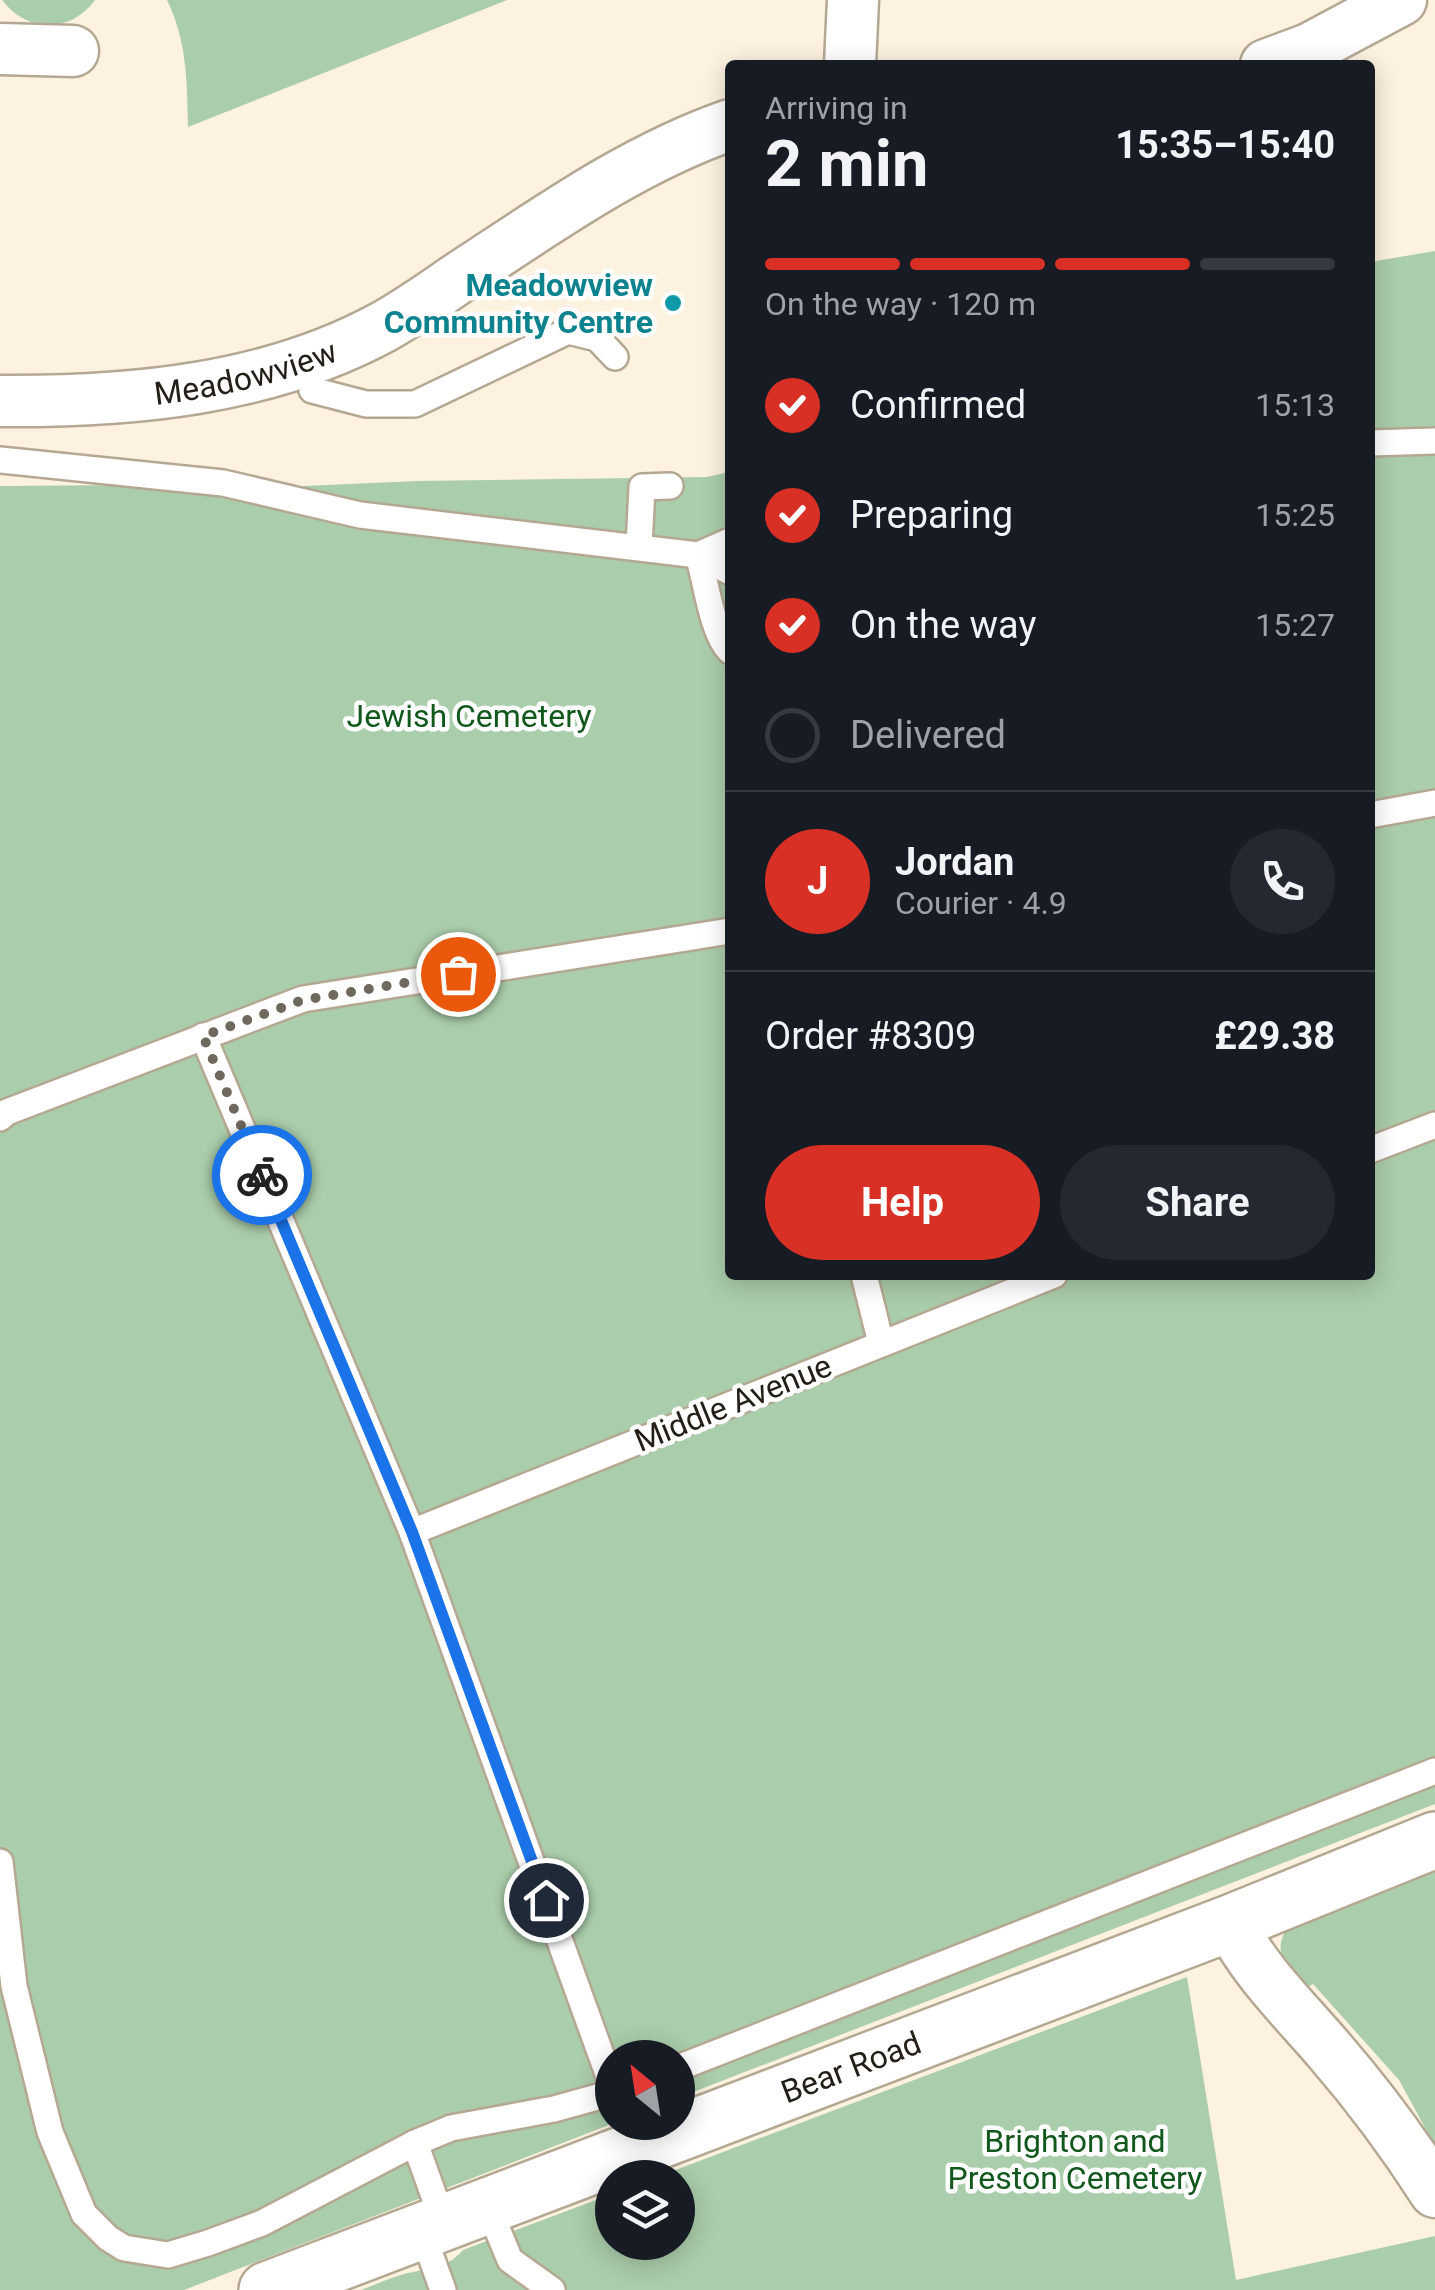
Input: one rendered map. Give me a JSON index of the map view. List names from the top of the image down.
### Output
{
  "streets": {
    "street": ["Meadowview", "Bear Road"],
    "lane": ["Middle Avenue"]
  },
  "parks": ["Jewish Cemetery", "Brighton and Preston Cemetery"],
  "places": ["Meadowview Community Centre"],
  "north": "top left",
  "page": {
    "heading": ["2 min", "Arriving in", "15:35–15:40"],
    "panel": [
      "Jordan",
      "Courier · 4.9",
      "Order #8309",
      "£29.38"
    ],
    "bar": "On the way · 120 m",
    "list": [
      ["Confirmed", "15:13"],
      ["Preparing", "15:25"],
      ["On the way", "15:27"],
      "Delivered"
    ],
    "round": "J",
    "buttons": ["Help", "Share"]
  }
}
